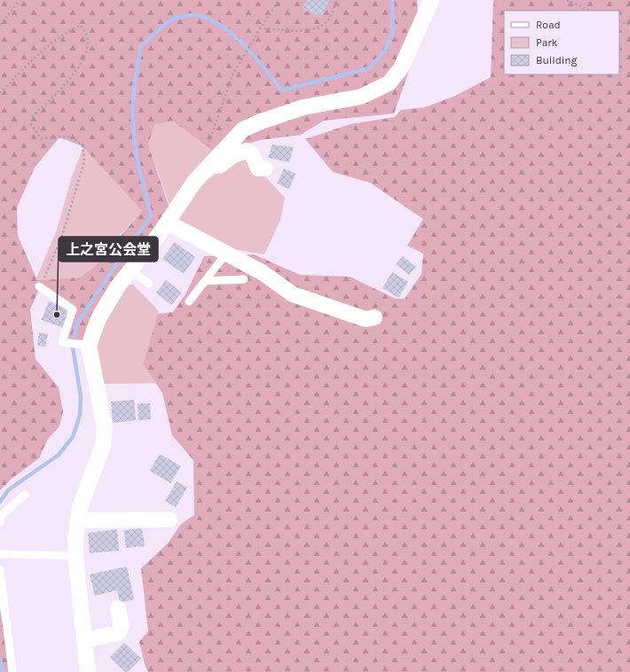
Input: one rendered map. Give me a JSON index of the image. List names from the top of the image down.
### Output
{
  "places": ["上之宮公会堂"],
  "legend": ["Road", "Park", "Building"]
}
